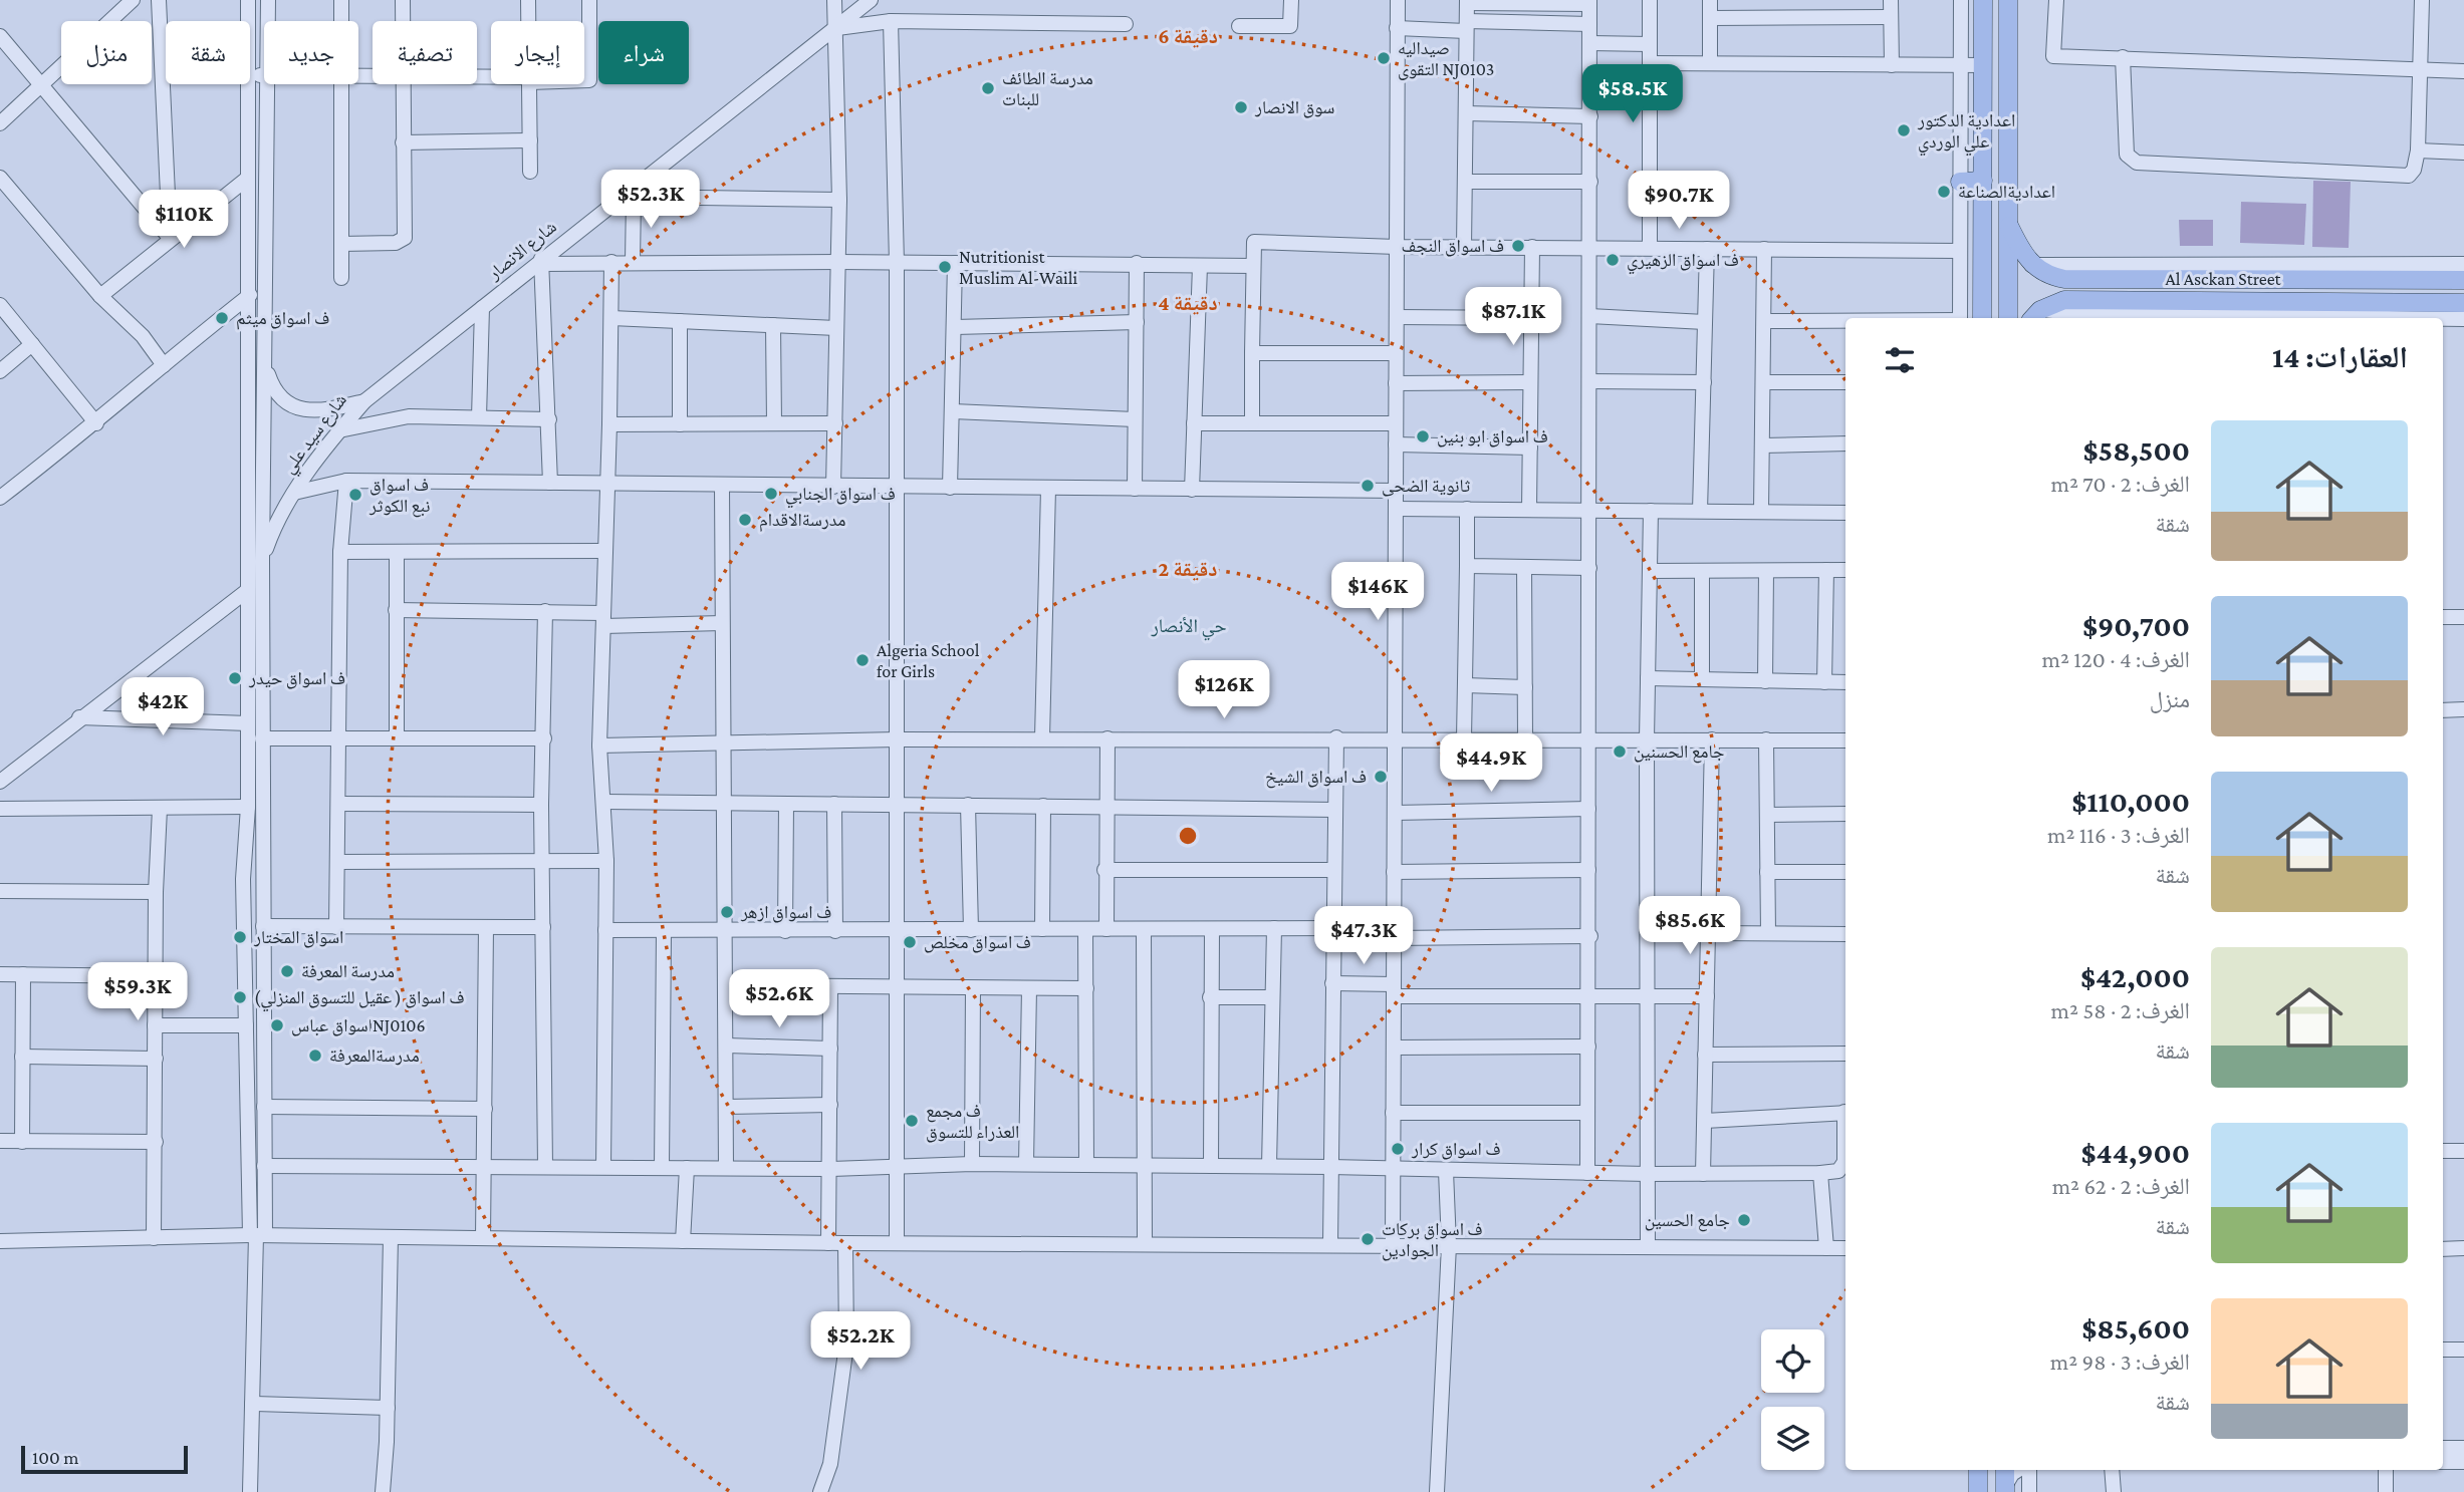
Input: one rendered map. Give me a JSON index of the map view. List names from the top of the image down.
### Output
{
  "streets": {
    "main road": ["Al Asckan Street"],
    "street": ["شارع الانصار", "شارع سيد علي"]
  },
  "crossings": [
    ["شارع الانصار", "شارع سيد علي"]
  ],
  "districts": ["حي الأنصار"],
  "places": [
    "صيداليه التقوى NJ0103",
    "مدرسة الطائف للبنات",
    "سوق الانصار",
    "اعدادية الدكتور علي الوردي",
    "اعداديةالصناعة",
    "ف اسواق النجف",
    "ف اسواق الزهيري",
    "Nutritionist Muslim Al-Waili",
    "ف اسواق ميثم",
    "ف اسواق ابو بنين",
    "ثانوية الضحى",
    "ف اسواق الجنابي",
    "ف اسواق نبع الكوثر",
    "مدرسةالاقدام",
    "Algeria School for Girls",
    "ف اسواق حيدر",
    "جامع الحسنين",
    "ف اسواق الشيخ",
    "ف اسواق ازهر",
    "اسواق المختار",
    "ف اسواق مخلص",
    "مدرسة المعرفة",
    "ف اسواق ( عقيل للتسوق المنزلي)",
    "اسواق عباسNJ0106",
    "مدرسةالمعرفة",
    "ف مجمع العذراء للتسوق",
    "ف اسواق كرار",
    "جامع الحسين",
    "ف اسواق بركات الجوادين"
  ],
  "scale_bar": "100 m",
  "page": {
    "chip": [
      "شراء",
      "إيجار",
      "تصفية",
      "جديد",
      "شقة",
      "منزل"
    ],
    "price": [
      "$58.5K",
      "$52.3K",
      "$90.7K",
      "$110K",
      "$87.1K",
      "$146K",
      "$126K",
      "$42K",
      "$44.9K",
      "$85.6K",
      "$47.3K",
      "$59.3K",
      "$52.6K",
      "$52.2K"
    ],
    "heading": "العقارات: 14",
    "list": [
      {
        "name": "$58,500",
        "note": "الغرف: 2 · 70 m² · شقة"
      },
      {
        "name": "$90,700",
        "note": "الغرف: 4 · 120 m² · منزل"
      },
      {
        "name": "$110,000",
        "note": "الغرف: 3 · 116 m² · شقة"
      },
      {
        "name": "$42,000",
        "note": "الغرف: 2 · 58 m² · شقة"
      },
      {
        "name": "$44,900",
        "note": "الغرف: 2 · 62 m² · شقة"
      },
      {
        "name": "$85,600",
        "note": "الغرف: 3 · 98 m² · شقة"
      }
    ],
    "scale": "100 m"
  },
  "rings": ["6 دقيقة", "4 دقيقة", "2 دقيقة"]
}
